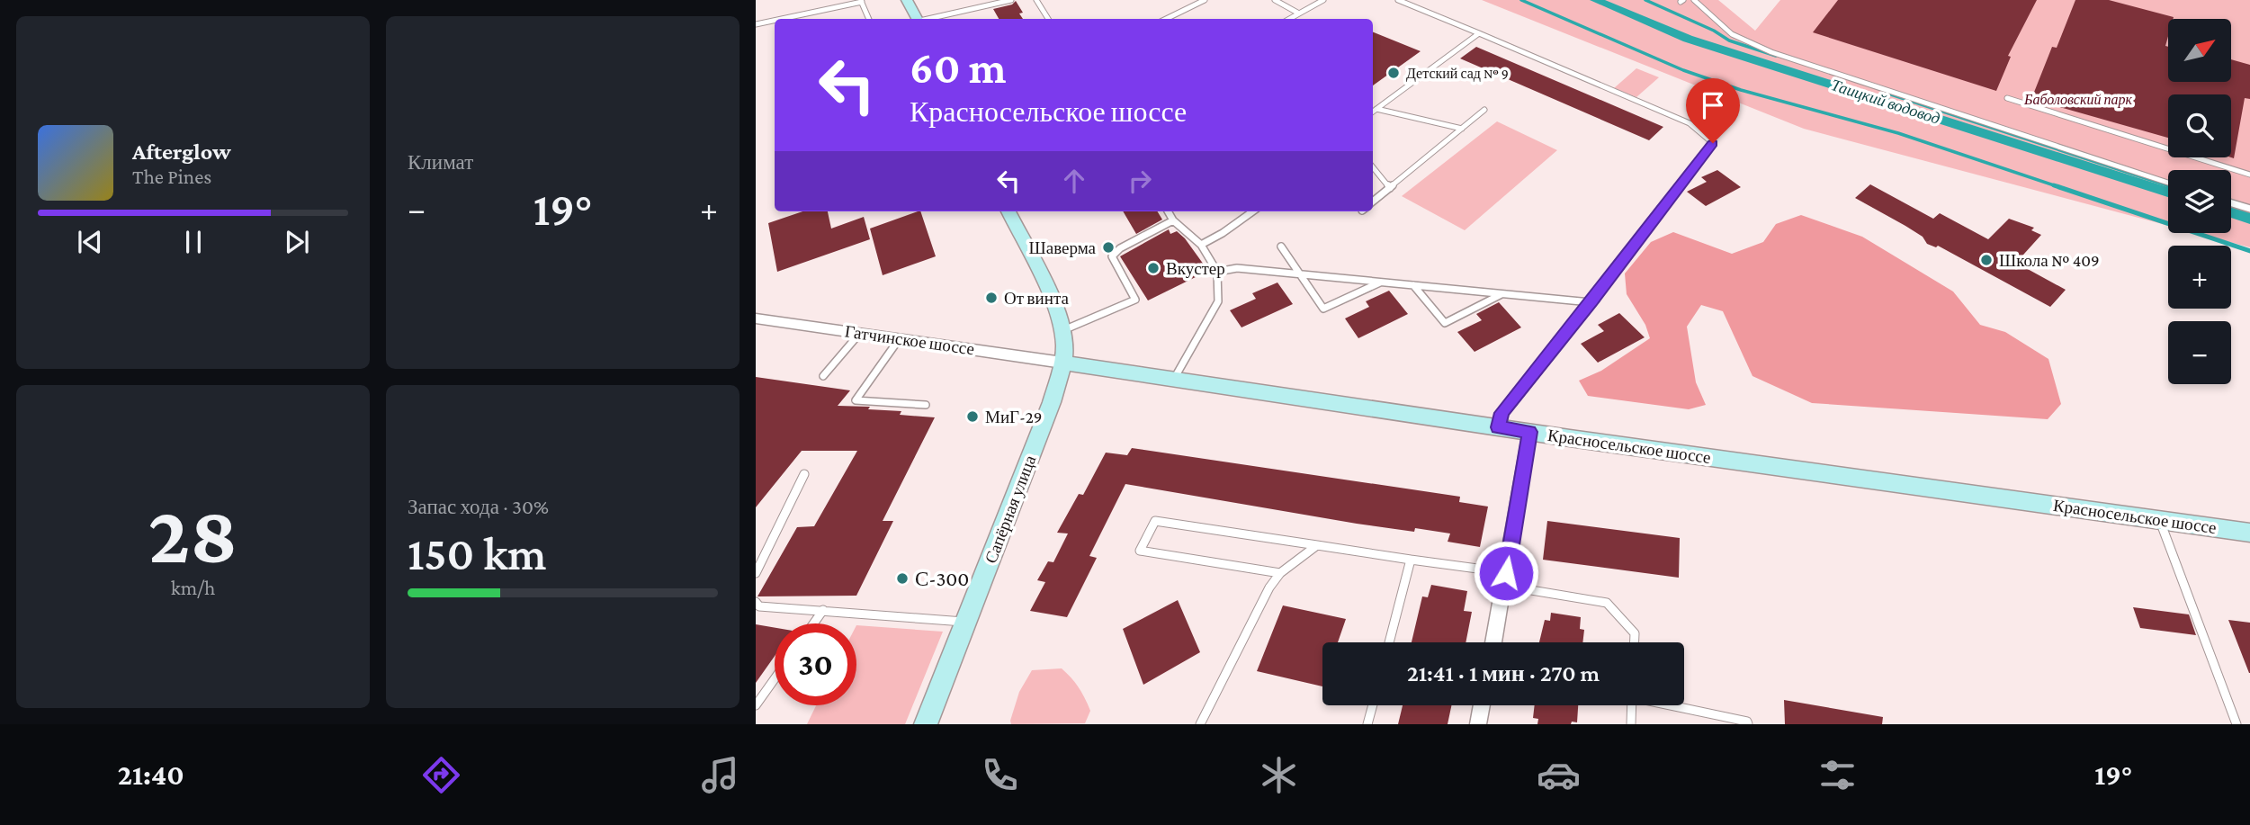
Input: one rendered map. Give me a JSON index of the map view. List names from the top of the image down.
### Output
{
  "streets": {
    "main road": ["Красносельское шоссе", "Сапёрная улица"],
    "street": ["Гатчинское шоссе"]
  },
  "crossings": [
    ["Гатчинское шоссе", "Красносельское шоссе"],
    ["Гатчинское шоссе", "Сапёрная улица"],
    ["Красносельское шоссе", "Сапёрная улица"]
  ],
  "water": ["Таицкий водовод"],
  "parks": ["Баболовский парк"],
  "places": [
    "Детский сад № 9",
    "Шаверма",
    "Школа № 409",
    "Вкустер",
    "От винта",
    "МиГ-29",
    "С-300"
  ],
  "north": "top right",
  "page": {
    "tile": [
      "Климат",
      ["28", "km/h"],
      ["Запас хода · 30%", "150 km"]
    ],
    "map_buttons": ["+", "−"],
    "turn": ["60 m", "Красносельское шоссе"],
    "song": ["Afterglow", "The Pines"],
    "heat": ["−", "19°", "+"],
    "limit": "30",
    "trip": "21:41 · 1 мин · 270 m",
    "tabs": ["21:40", "19°"]
  }
}
